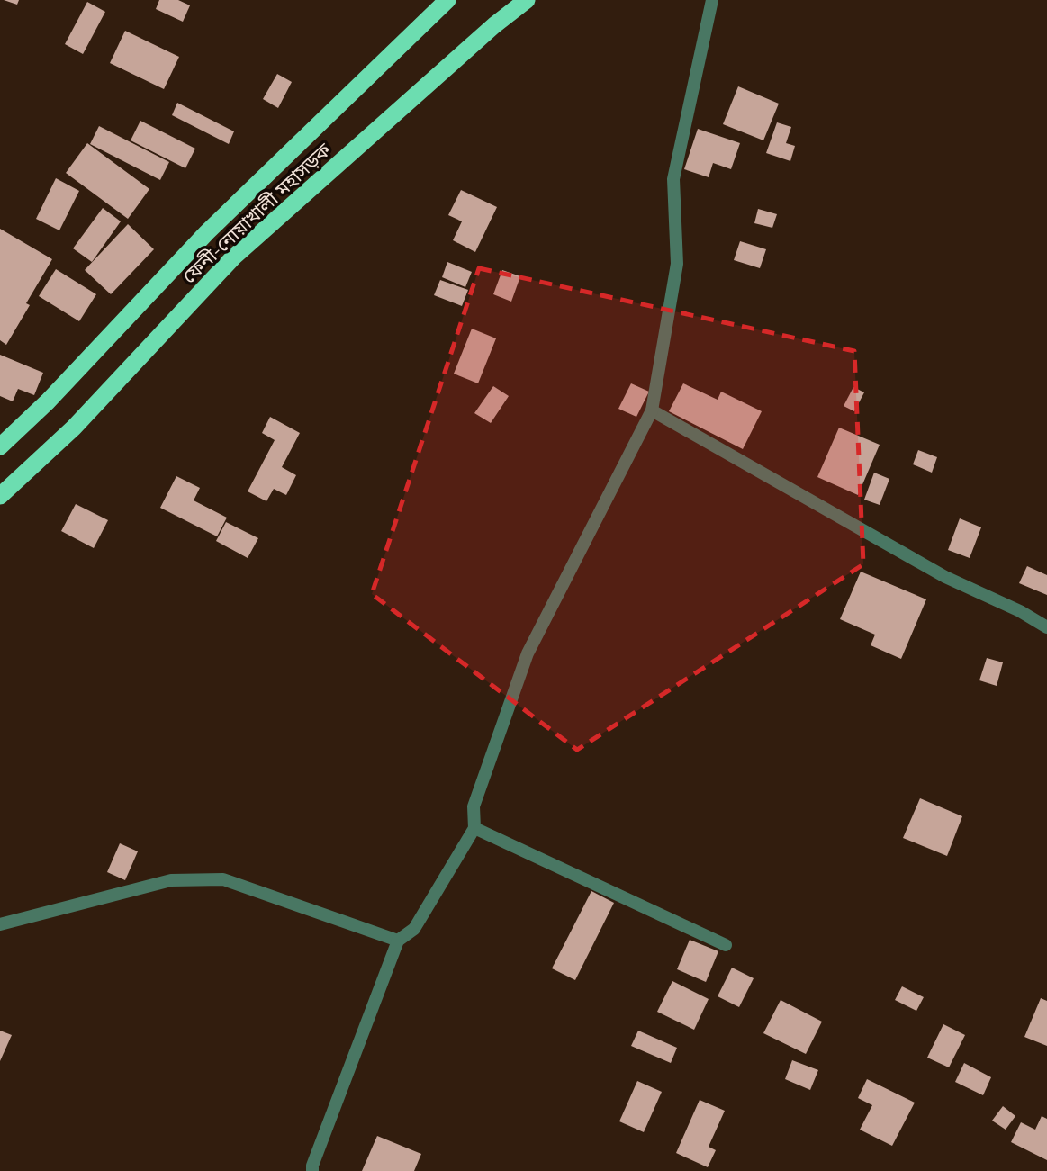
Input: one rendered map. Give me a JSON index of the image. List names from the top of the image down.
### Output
{
  "streets": {
    "highway": ["ফেনী-নোয়াখালী মহাসড়ক"]
  }
}
